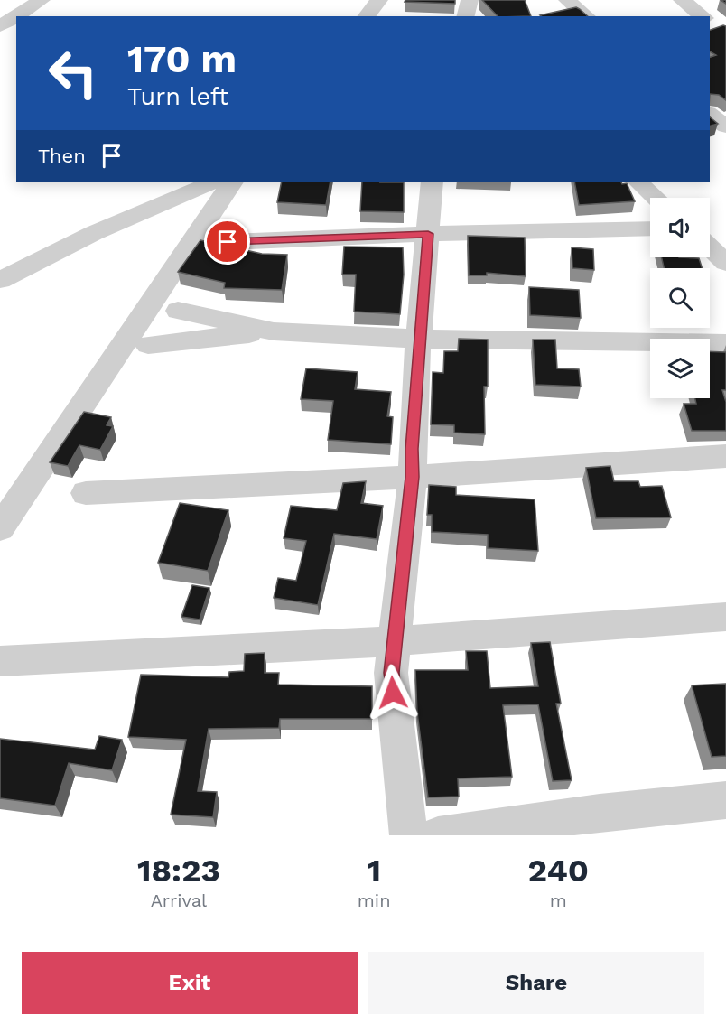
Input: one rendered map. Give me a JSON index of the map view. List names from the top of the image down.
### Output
{
  "page": {
    "turn": ["170 m", "Turn left"],
    "then": "Then",
    "eta": [
      "18:23",
      "Arrival",
      "1",
      "min",
      "240",
      "m"
    ],
    "buttons": ["Exit", "Share"]
  }
}
